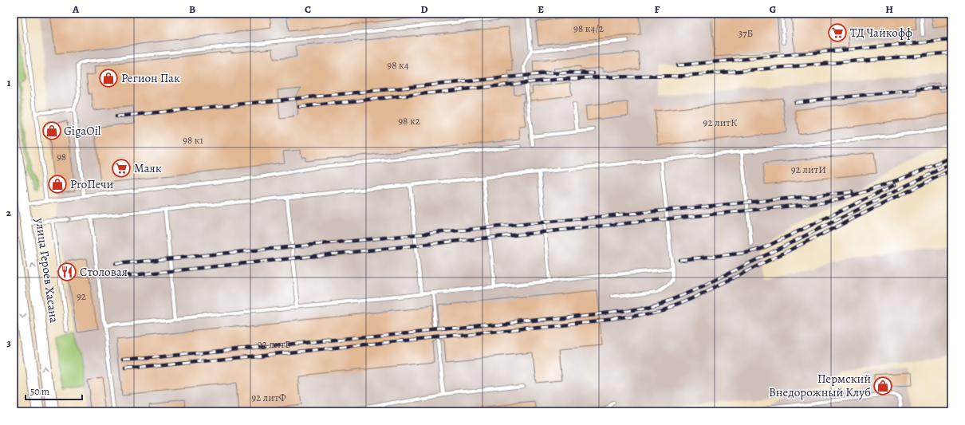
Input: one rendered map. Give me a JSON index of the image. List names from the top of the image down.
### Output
{
  "streets": {
    "main road": ["улица Героев Хасана"]
  },
  "places": {
    "supermarket": ["ТД Чайкофф", "Маяк"],
    "shop": [
      "Регион Пак",
      "GigaOil",
      "ProПечи",
      "Пермский Внедорожный Клуб"
    ],
    "restaurant": ["Столовая"]
  },
  "house_numbers": [
    "98 к4/2",
    "37Б",
    "98 к4",
    "98 к2",
    "92 литК",
    "98 к1",
    "98",
    "92 литИ",
    "92",
    "92 литВ",
    "92 литФ"
  ],
  "scale_bar": "50 m",
  "grid": {
    "columns": [
      "A",
      "B",
      "C",
      "D",
      "E",
      "F",
      "G",
      "H"
    ],
    "rows": ["1", "2", "3"]
  }
}
